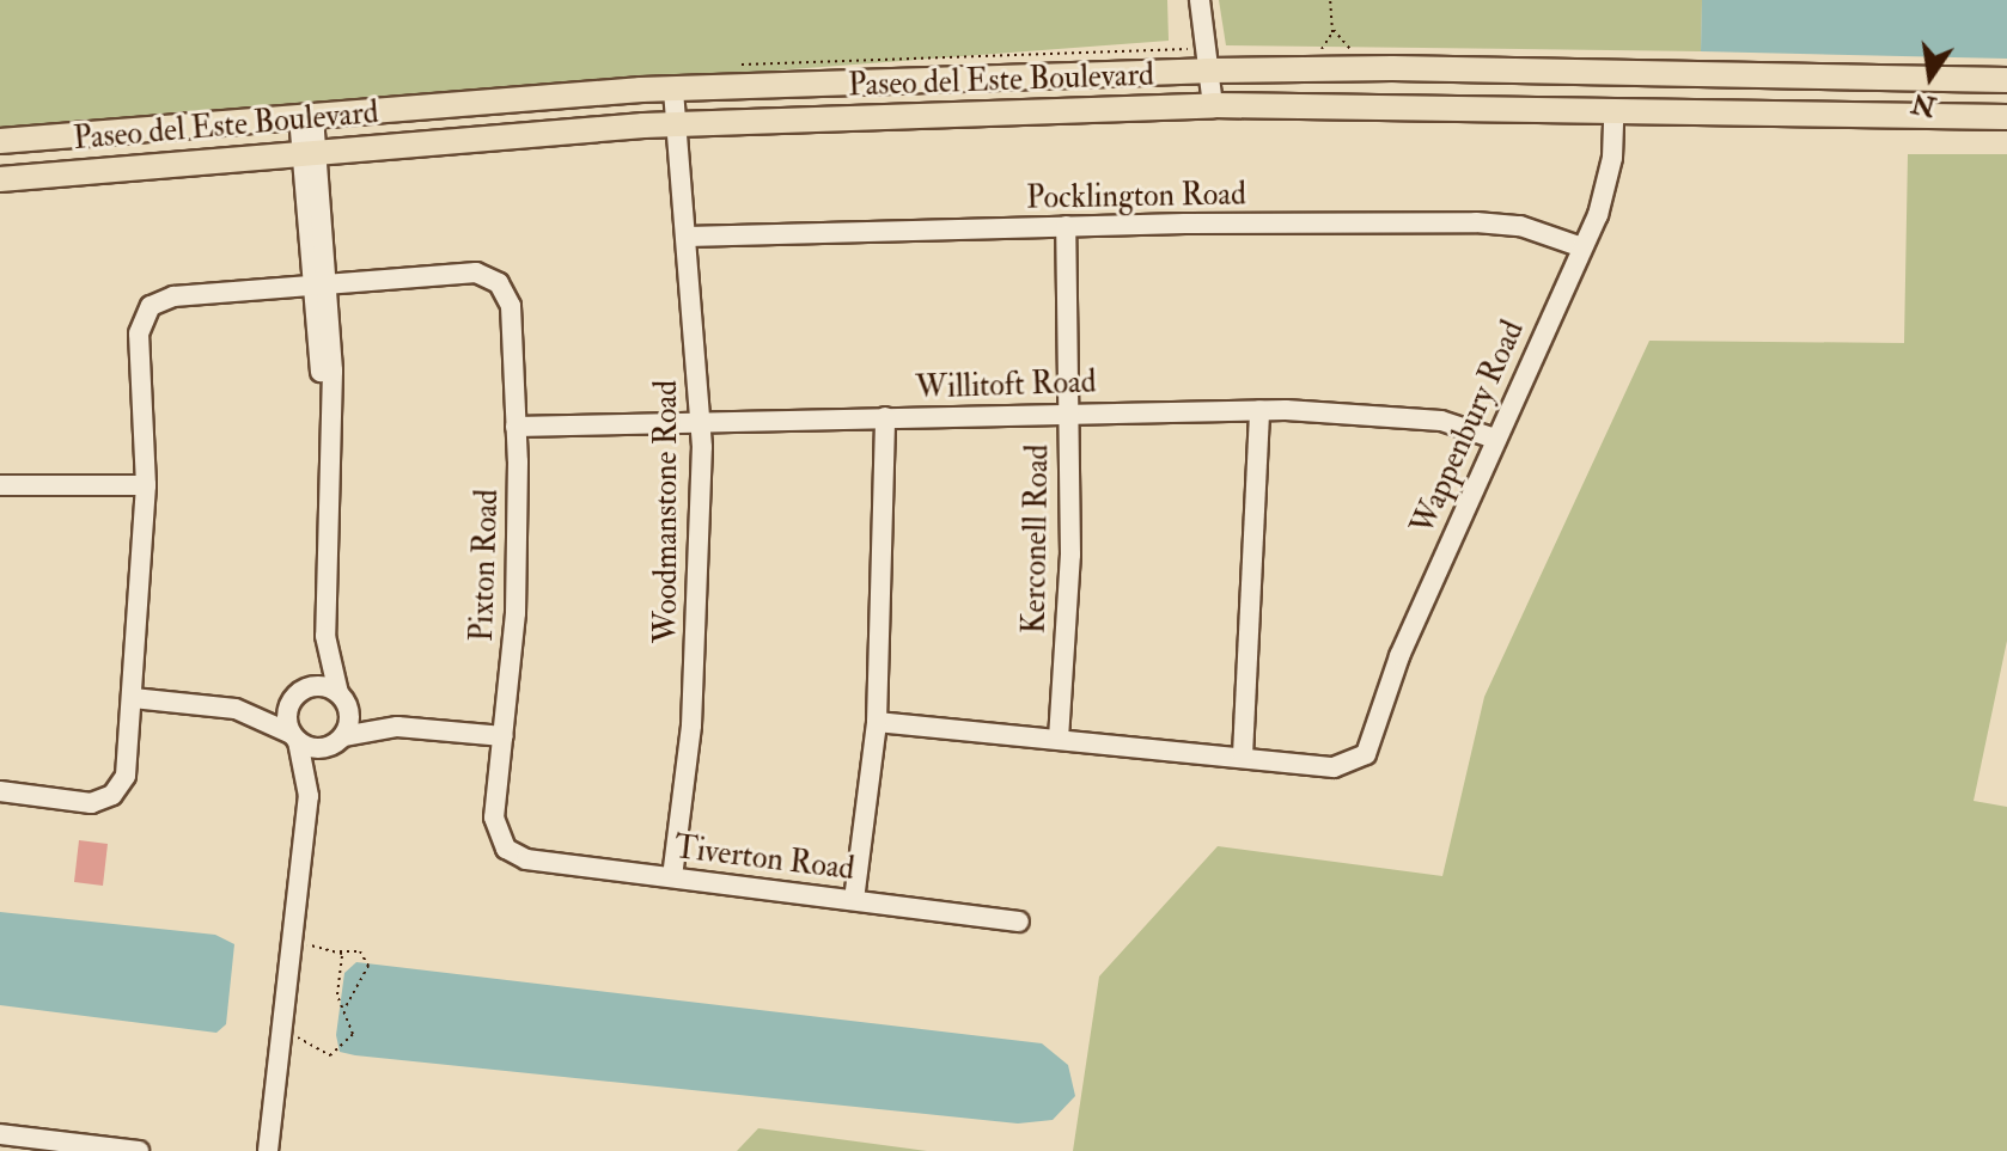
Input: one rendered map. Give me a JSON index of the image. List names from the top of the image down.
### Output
{
  "streets": {
    "main road": ["Paseo del Este Boulevard"],
    "street": [
      "Pocklington Road",
      "Willitoft Road",
      "Wappenbury Road",
      "Woodmanstone Road",
      "Kerconell Road",
      "Pixton Road",
      "Tiverton Road"
    ]
  },
  "crossings": [
    ["Paseo del Este Boulevard", "Wappenbury Road"],
    ["Paseo del Este Boulevard", "Woodmanstone Road"],
    ["Pocklington Road", "Wappenbury Road"],
    ["Pocklington Road", "Woodmanstone Road"],
    ["Pocklington Road", "Kerconell Road"],
    ["Willitoft Road", "Wappenbury Road"],
    ["Willitoft Road", "Woodmanstone Road"],
    ["Willitoft Road", "Kerconell Road"],
    ["Willitoft Road", "Pixton Road"],
    ["Woodmanstone Road", "Tiverton Road"],
    ["Pixton Road", "Tiverton Road"]
  ],
  "north": "bottom"
}
